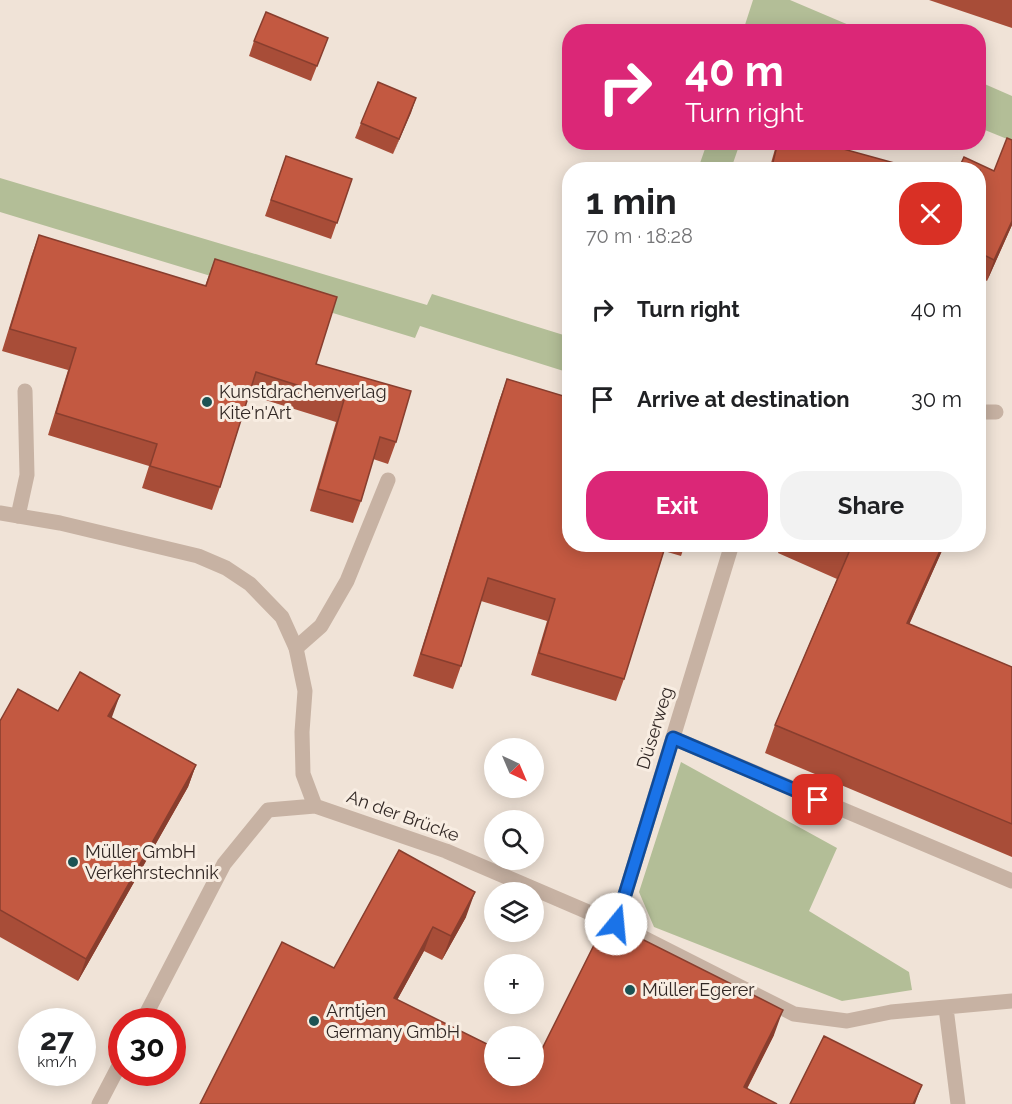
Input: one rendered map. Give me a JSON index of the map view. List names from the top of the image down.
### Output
{
  "streets": {
    "street": ["Düserweg", "An der Brücke"]
  },
  "crossings": [
    ["Düserweg", "An der Brücke"]
  ],
  "places": [
    "Kunstdrachenverlag Kite'n'Art",
    "Müller GmbH Verkehrstechnik",
    "Müller Egerer",
    "Arntjen Germany GmbH"
  ],
  "north": "bottom right",
  "page": {
    "turn": ["40 m", "Turn right"],
    "heading": ["1 min", "70 m · 18:28"],
    "list": [
      {
        "name": "Turn right",
        "value": "40 m"
      },
      {
        "name": "Arrive at destination",
        "value": "30 m"
      }
    ],
    "buttons": ["Exit", "Share"],
    "map_buttons": ["+", "−"],
    "speed": "27 km/h",
    "limit": "30"
  }
}
